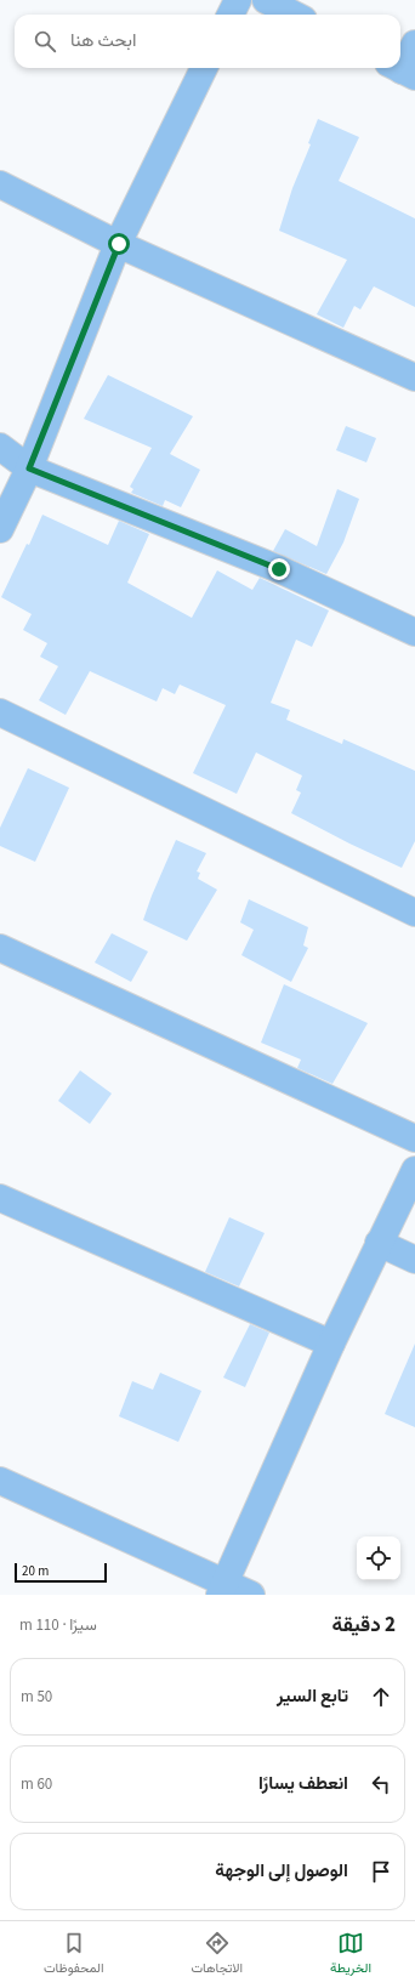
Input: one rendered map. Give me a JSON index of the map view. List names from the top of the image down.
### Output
{
  "scale_bar": "20 m",
  "page": {
    "search": "ابحث هنا",
    "scale": "20 m",
    "heading": ["2 دقيقة", "سيرًا · 110 m"],
    "list": [
      ["تابع السير", "50 m"],
      ["انعطف يسارًا", "60 m"],
      "الوصول إلى الوجهة"
    ],
    "nav": ["الخريطة", "الاتجاهات", "المحفوظات"]
  }
}
